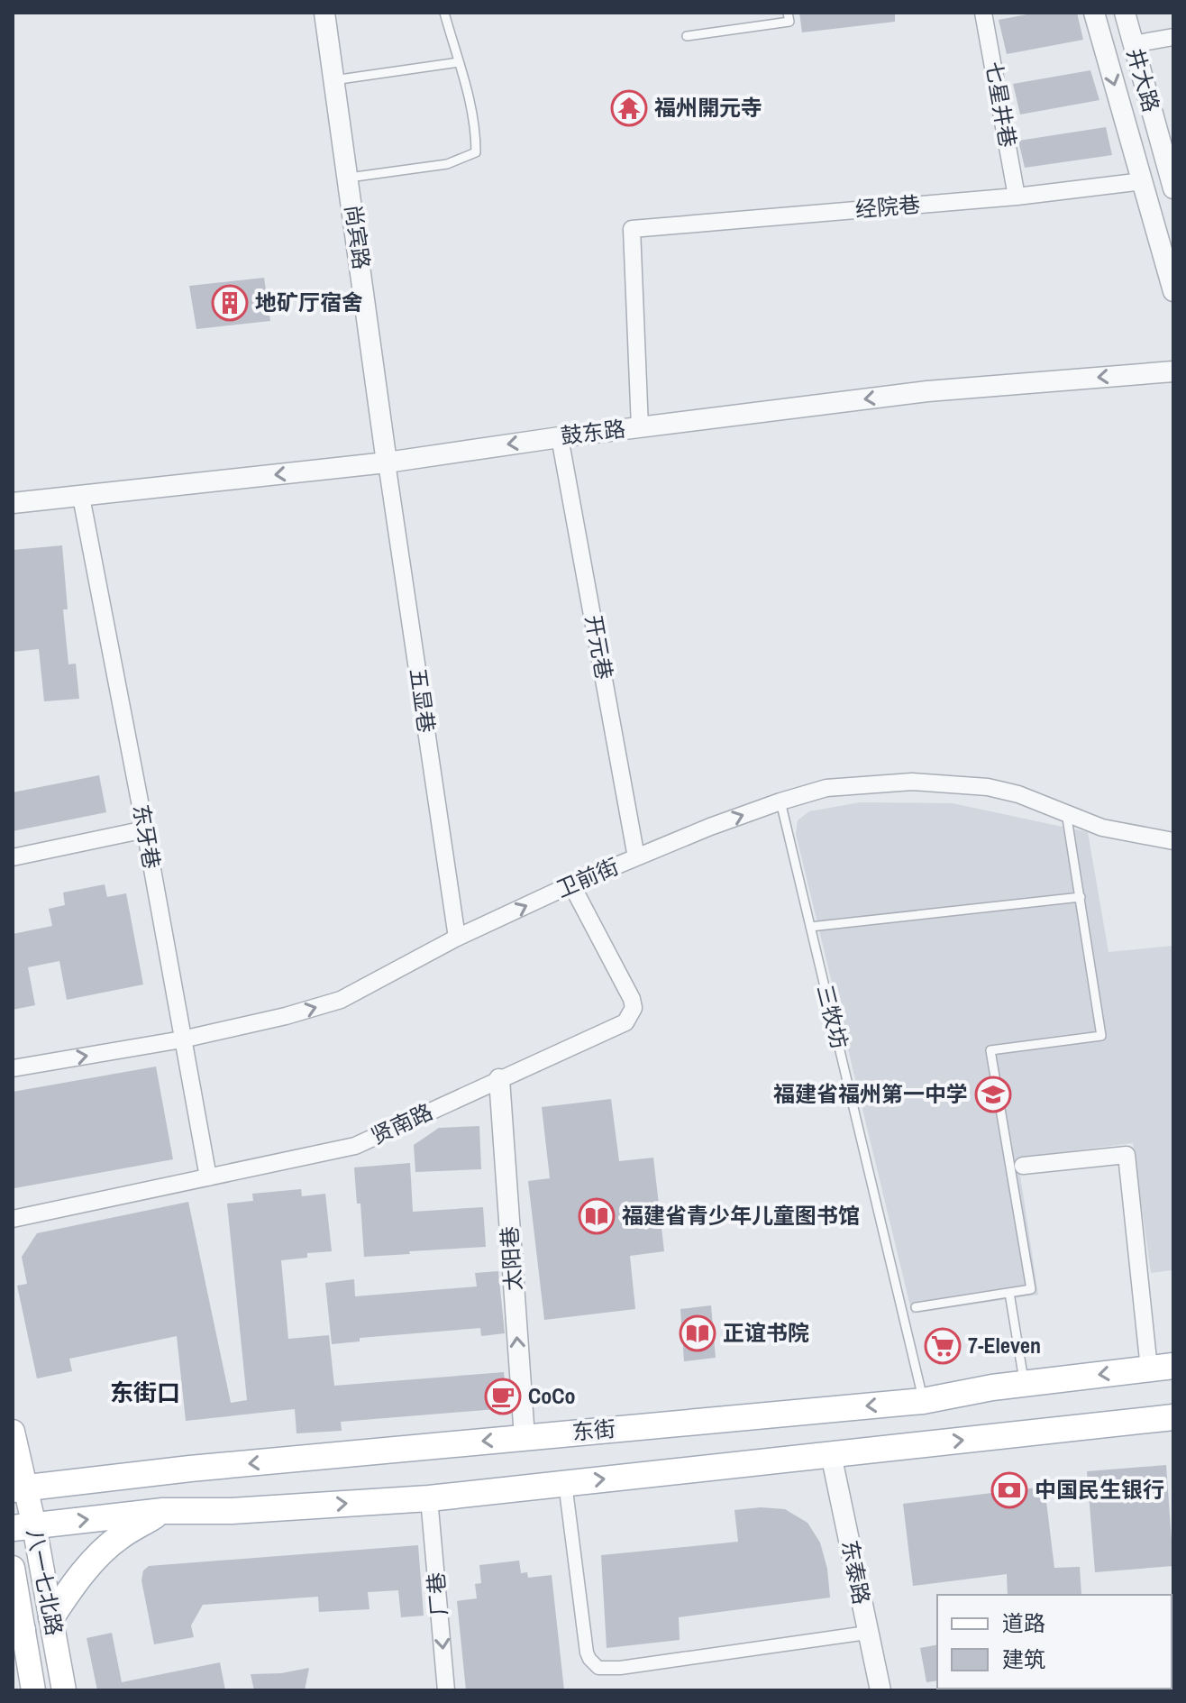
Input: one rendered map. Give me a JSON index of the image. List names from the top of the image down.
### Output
{
  "streets": {
    "main road": ["东街", "八一七北路"],
    "street": [
      "井大路",
      "七星井巷",
      "经院巷",
      "尚宾路",
      "鼓东路",
      "开元巷",
      "五显巷",
      "东牙巷",
      "卫前街",
      "贤南路",
      "太阳巷",
      "东泰路",
      "厂巷"
    ],
    "lane": ["三牧坊"]
  },
  "crossings": [
    ["七星井巷", "经院巷"],
    ["经院巷", "鼓东路"],
    ["尚宾路", "鼓东路"],
    ["尚宾路", "五显巷"],
    ["鼓东路", "开元巷"],
    ["鼓东路", "五显巷"],
    ["鼓东路", "东牙巷"],
    ["开元巷", "卫前街"],
    ["五显巷", "卫前街"],
    ["东牙巷", "卫前街"],
    ["东牙巷", "贤南路"],
    ["卫前街", "三牧坊"],
    ["卫前街", "贤南路"],
    ["三牧坊", "东街"],
    ["贤南路", "太阳巷"],
    ["太阳巷", "东街"],
    ["东街", "八一七北路"]
  ],
  "one_way": [
    "鼓东路",
    "卫前街",
    "太阳巷",
    "厂巷"
  ],
  "districts": ["东街口"],
  "places": {
    "temple": ["福州開元寺"],
    "building": ["地矿厅宿舍"],
    "school or university": ["福建省福州第一中学"],
    "library": ["福建省青少年儿童图书馆", "正谊书院"],
    "supermarket": ["7-Eleven"],
    "cafe": ["CoCo"],
    "bank": ["中国民生银行"]
  },
  "legend": ["道路", "建筑"]
}
